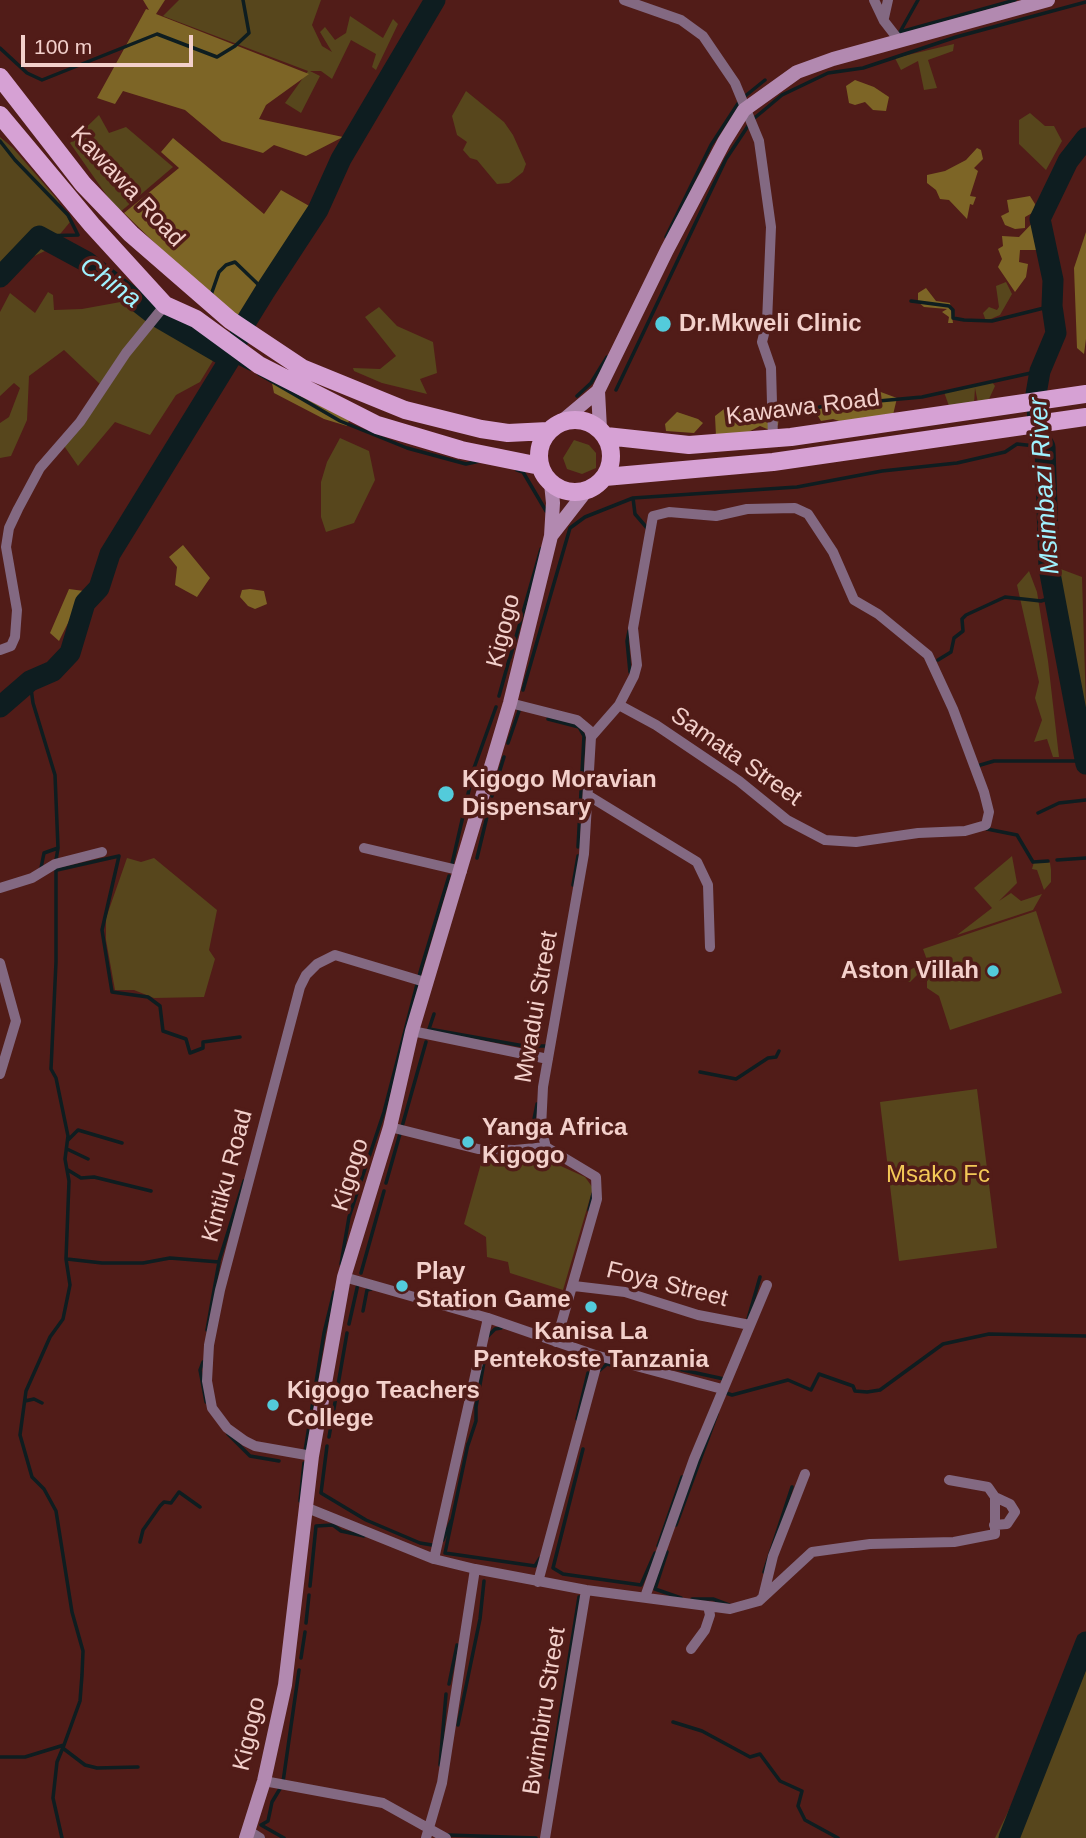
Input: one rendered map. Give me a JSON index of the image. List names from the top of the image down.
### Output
{
  "streets": {
    "main road": ["Kawawa Road", "Kigogo"],
    "street": [
      "Samata Street",
      "Mwadui Street",
      "Kintiku Road",
      "Foya Street",
      "Bwimbiru Street"
    ]
  },
  "crossings": [
    ["Kigogo", "Kintiku Road"]
  ],
  "water": ["China", "Msimbazi River"],
  "parks": ["Msako Fc"],
  "places": [
    "Dr.Mkweli Clinic",
    "Kigogo Moravian Dispensary",
    "Aston Villah",
    "Yanga Africa Kigogo",
    "Play Station Game",
    "Kanisa La Pentekoste Tanzania",
    "Kigogo Teachers College"
  ],
  "scale_bar": "100 m"
}
